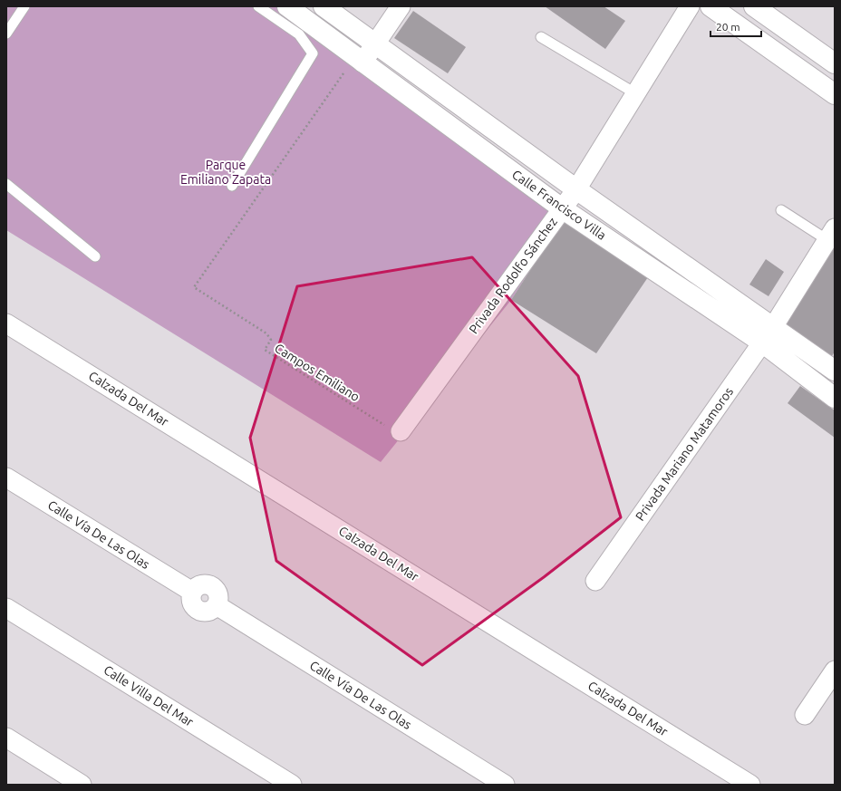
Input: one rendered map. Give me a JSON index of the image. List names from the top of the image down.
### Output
{
  "streets": {
    "street": [
      "Calle Francisco Villa",
      "Privada Rodolfo Sánchez",
      "Calzada Del Mar",
      "Privada Mariano Matamoros",
      "Calle Vía De Las Olas",
      "Calle Villa Del Mar"
    ],
    "path": ["Campos Emiliano"]
  },
  "crossings": [
    ["Calle Francisco Villa", "Privada Rodolfo Sánchez"],
    ["Calle Francisco Villa", "Privada Mariano Matamoros"],
    ["Privada Rodolfo Sánchez", "Campos Emiliano"]
  ],
  "parks": ["Parque Emiliano Zapata"],
  "scale_bar": "20 m"
}
